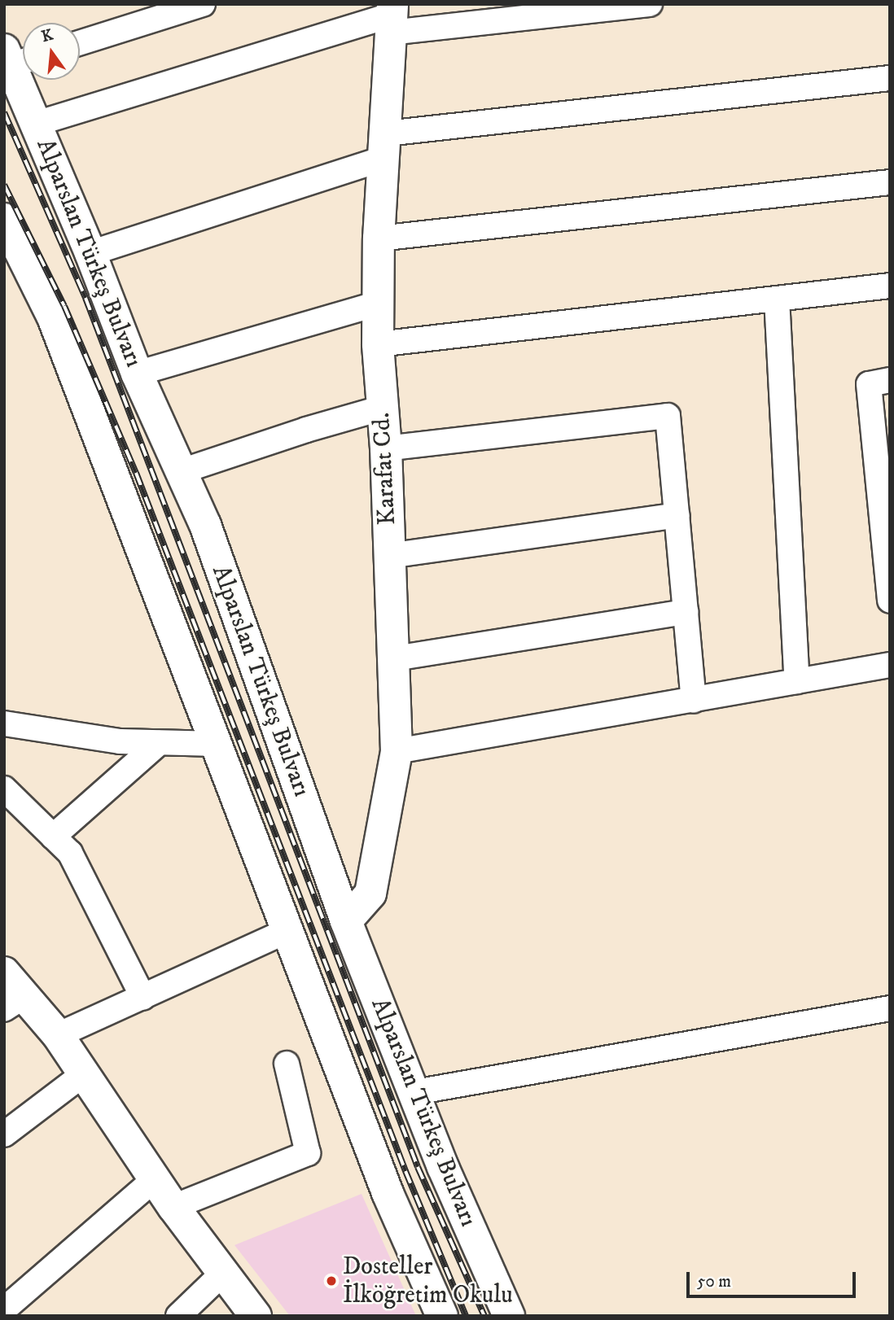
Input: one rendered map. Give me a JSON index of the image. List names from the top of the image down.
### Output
{
  "streets": {
    "main road": ["Alparslan Türkeş Bulvarı", "Karafat Cd."]
  },
  "crossings": [
    ["Alparslan Türkeş Bulvarı", "Karafat Cd."]
  ],
  "places": ["Dosteller İlköğretim Okulu"],
  "scale_bar": "50 m",
  "north": "top"
}
